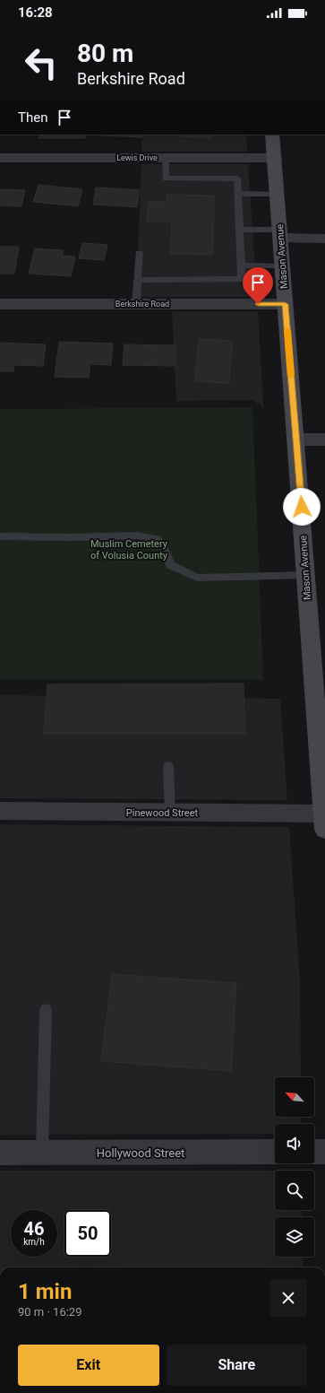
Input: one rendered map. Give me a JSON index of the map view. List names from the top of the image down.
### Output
{
  "streets": {
    "main road": ["Mason Avenue"],
    "street": [
      "Lewis Drive",
      "Berkshire Road",
      "Pinewood Street",
      "Hollywood Street"
    ]
  },
  "crossings": [
    ["Lewis Drive", "Mason Avenue"],
    ["Mason Avenue", "Berkshire Road"],
    ["Mason Avenue", "Pinewood Street"]
  ],
  "parks": ["Muslim Cemetery of Volusia County"],
  "north": "top left",
  "page": {
    "status": "16:28",
    "turn": ["80 m", "Berkshire Road"],
    "then": "Then",
    "speed": "46 km/h",
    "limit": "50",
    "heading": ["1 min", "90 m · 16:29"],
    "buttons": ["Exit", "Share"]
  }
}
